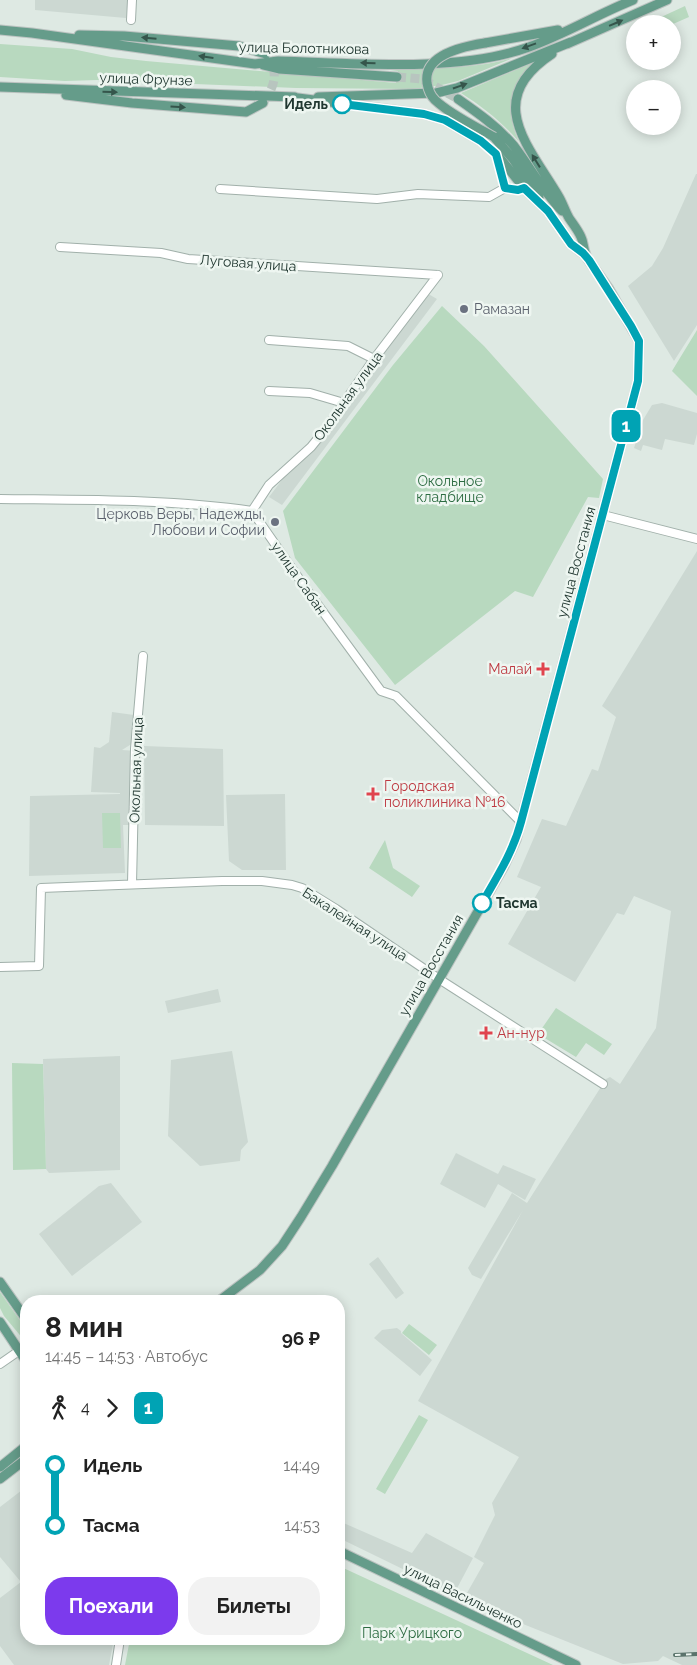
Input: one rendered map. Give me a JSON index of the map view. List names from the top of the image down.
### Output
{
  "streets": {
    "main road": [
      "улица Болотникова",
      "улица Фрунзе",
      "улица Восстания",
      "улица Васильченко"
    ],
    "street": [
      "Луговая улица",
      "Окольная улица",
      "улица Сабан",
      "Бакалейная улица"
    ]
  },
  "crossings": [
    ["улица Фрунзе", "улица Восстания"],
    ["Луговая улица", "Окольная улица"],
    ["Окольная улица", "улица Сабан"],
    ["Окольная улица", "Бакалейная улица"],
    ["улица Восстания", "улица Сабан"],
    ["улица Восстания", "Бакалейная улица"]
  ],
  "parks": ["Окольное кладбище", "Парк Урицкого"],
  "places": {
    "other": [
      "Идель",
      "Рамазан",
      "Церковь Веры, Надежды, Любови и Софии",
      "Тасма"
    ],
    "health": ["Малай", "Городская поликлиника №16", "Ан-нур"]
  },
  "lines": ["bus line 1"],
  "page": {
    "on_map": "1",
    "map_buttons": ["+", "−"],
    "heading": ["8 мин", "14:45 – 14:53 · Автобус", "96 ₽"],
    "legs": ["4", "1"],
    "list": [
      {
        "name": "Идель",
        "value": "14:49"
      },
      {
        "name": "Тасма",
        "value": "14:53"
      }
    ],
    "buttons": ["Поехали", "Билеты"]
  }
}
